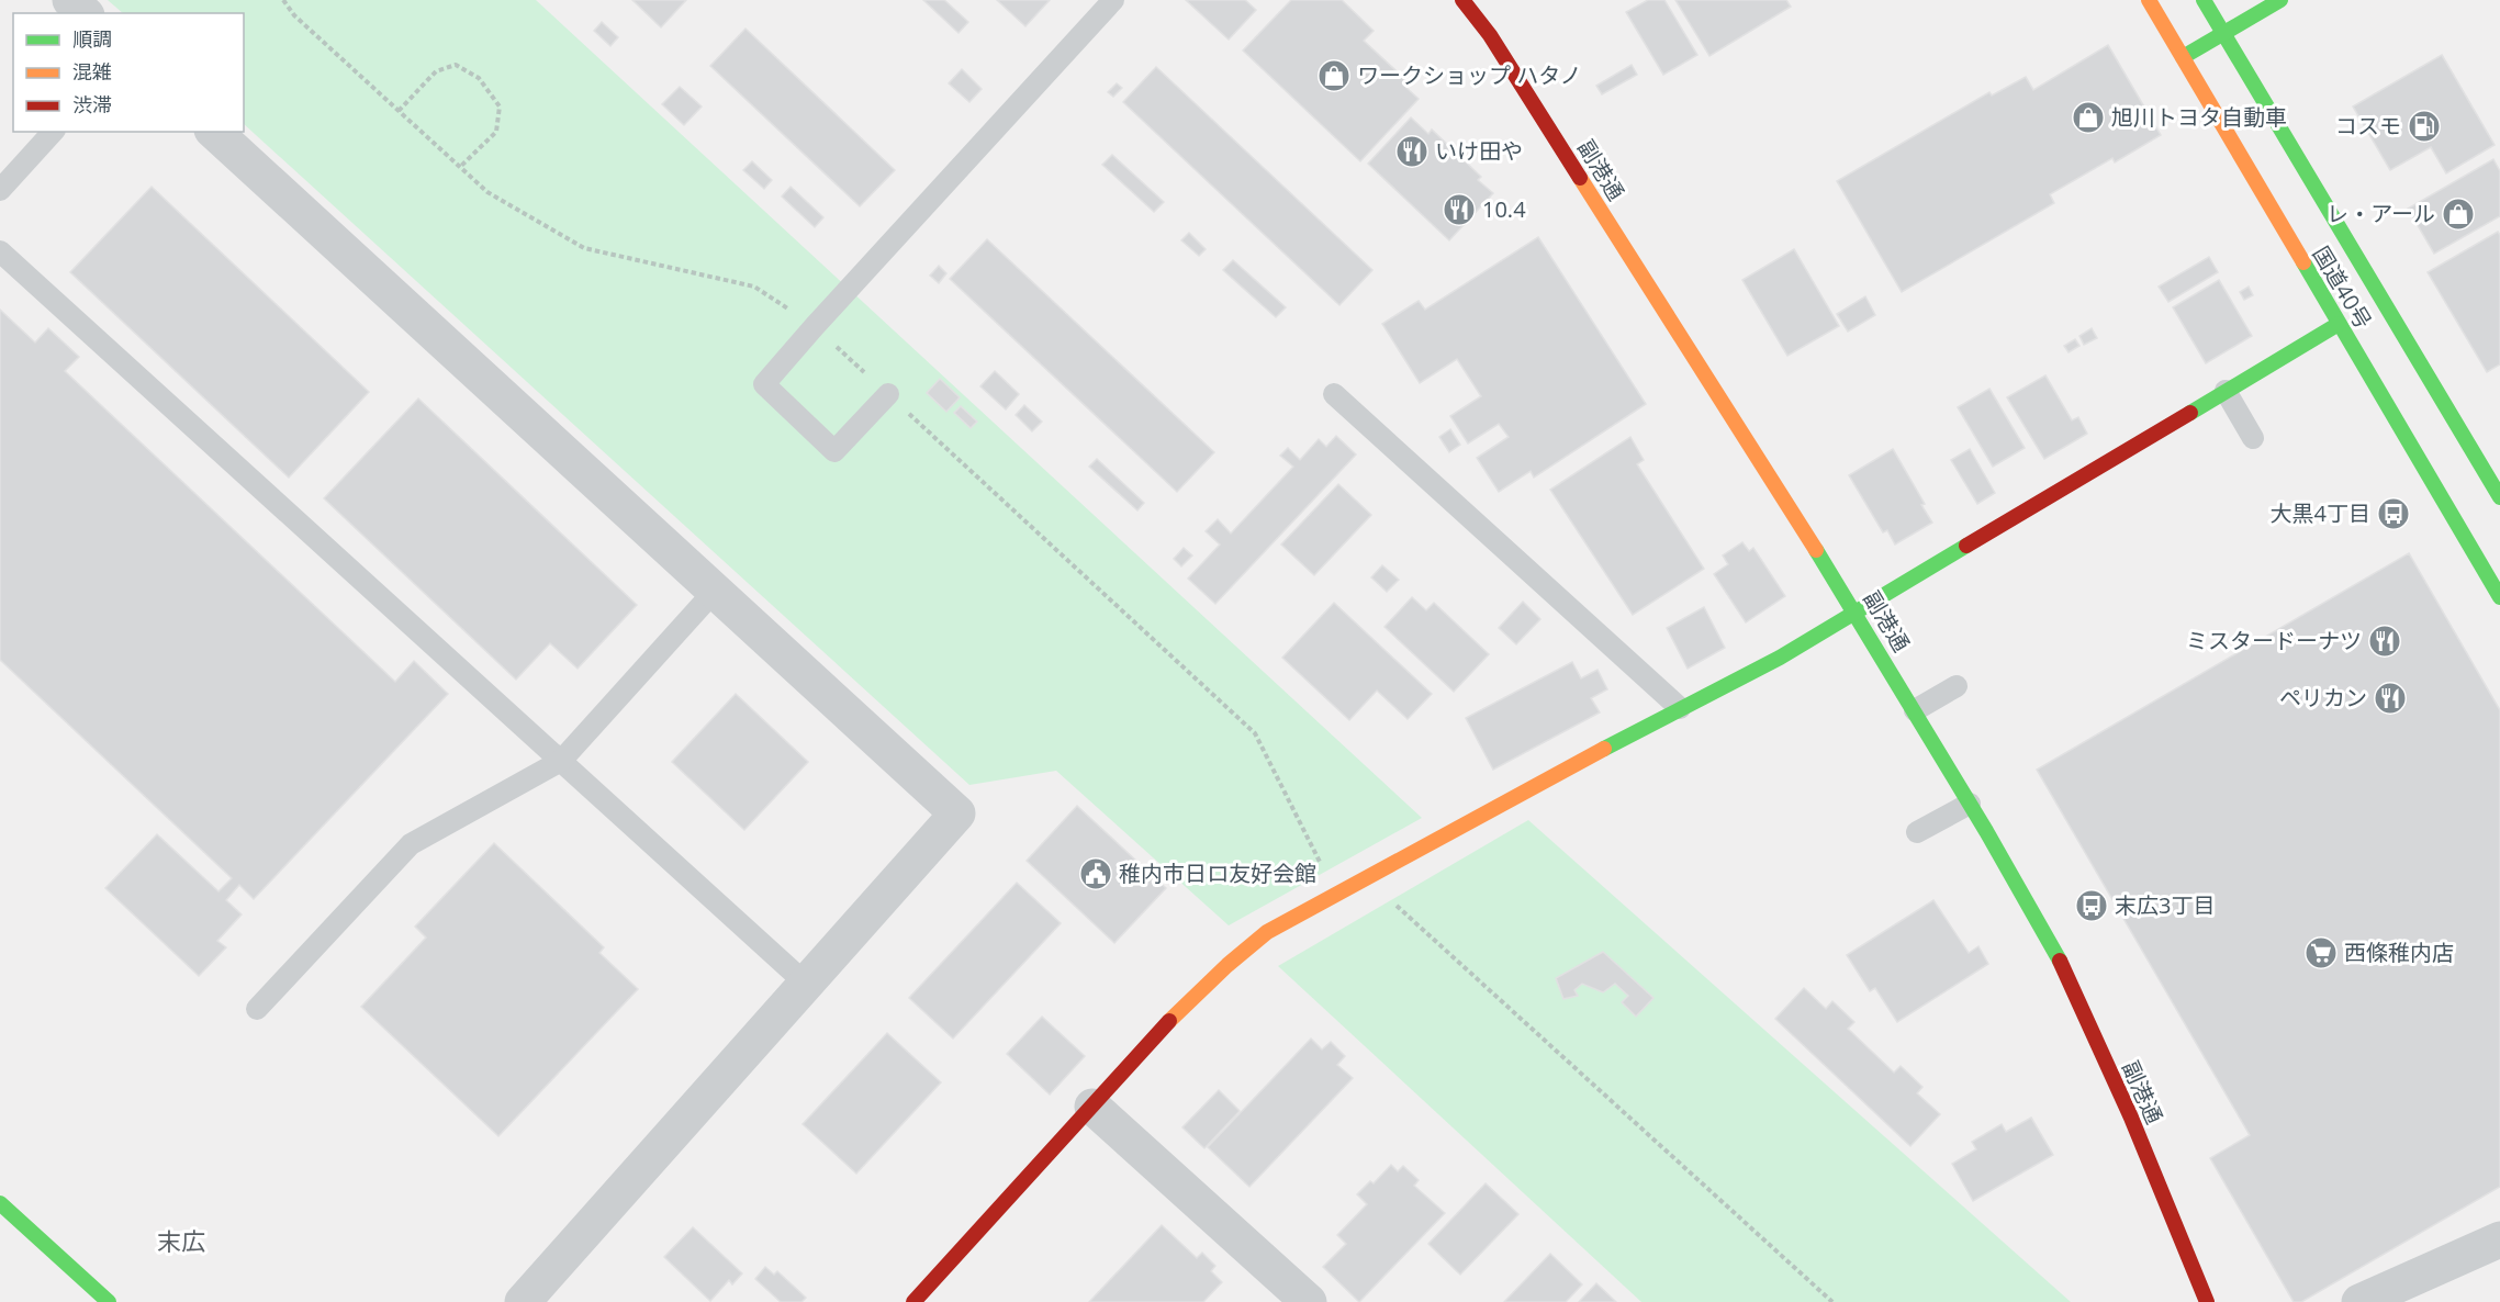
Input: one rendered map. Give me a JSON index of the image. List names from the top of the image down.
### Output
{
  "streets": {
    "main road": ["副港通", "国道40号"]
  },
  "districts": ["末広"],
  "places": {
    "shop": ["ワークショップ ハタノ", "旭川トヨタ自動車", "レ・アール"],
    "fuel station": ["コスモ"],
    "restaurant": [
      "いけ田や",
      "10.4",
      "ミスタードーナツ",
      "ペリカン"
    ],
    "bus stop": ["大黒4丁目", "末広3丁目"],
    "public building": ["稚内市日ロ友好会館"],
    "supermarket": ["西條稚内店"]
  },
  "legend": ["順調", "混雑", "渋滞"]
}
